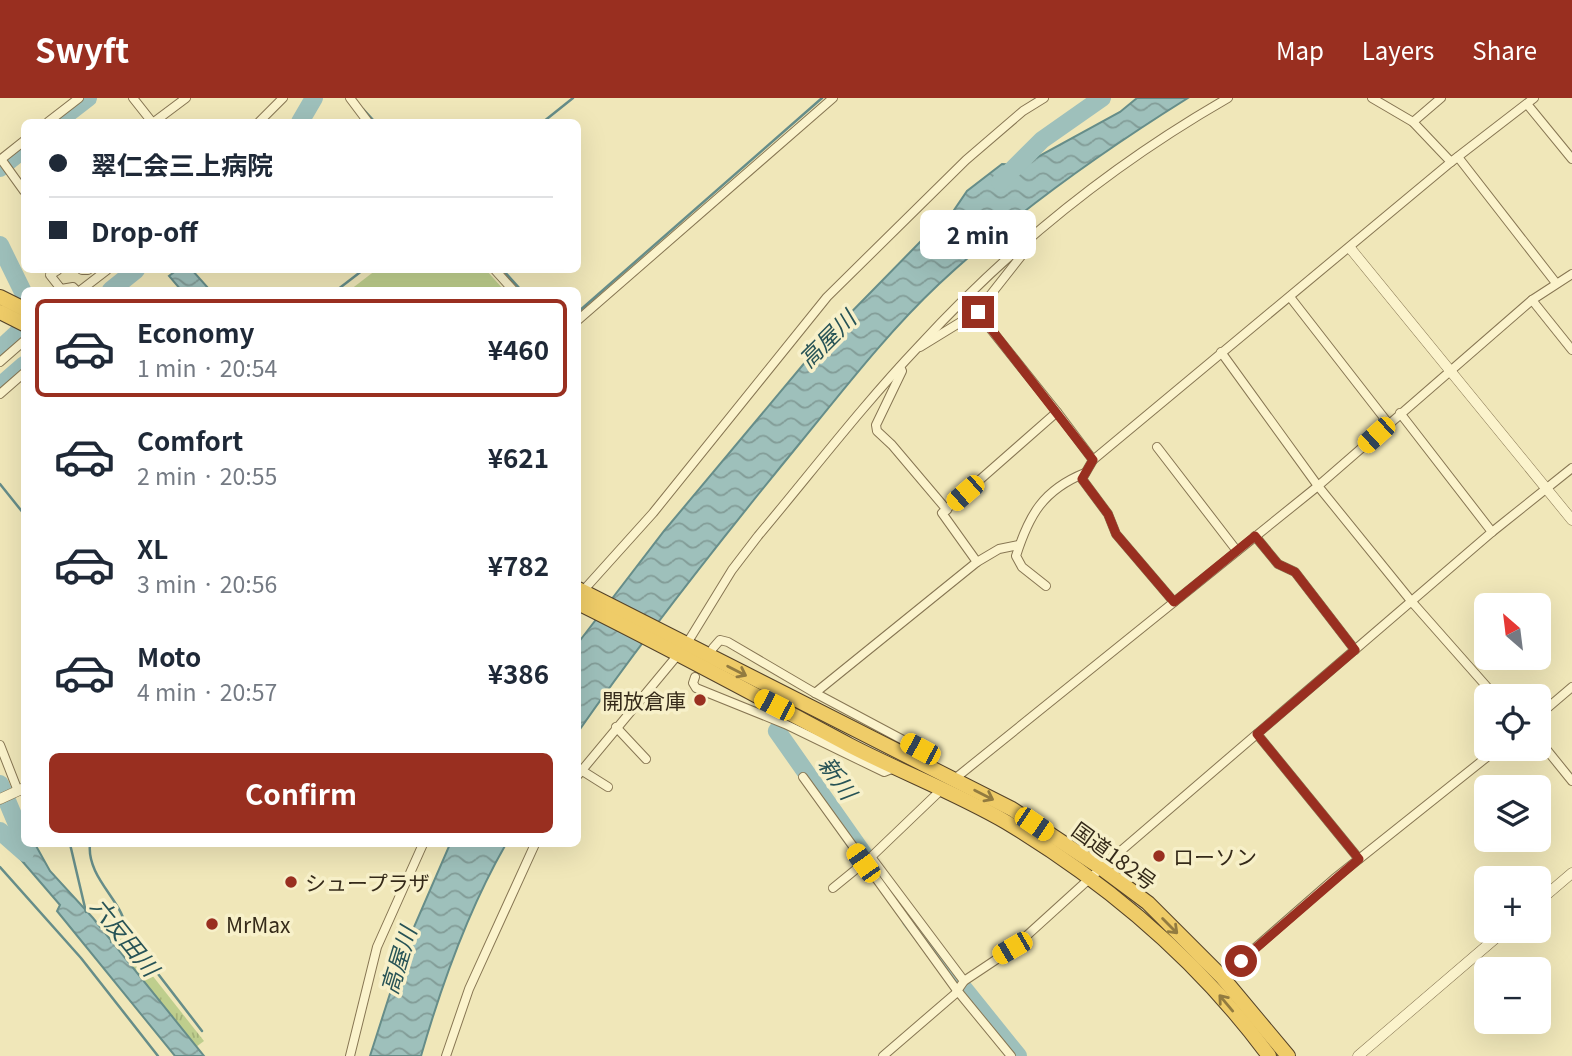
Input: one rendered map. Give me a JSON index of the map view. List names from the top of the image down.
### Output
{
  "streets": {
    "highway": ["国道182号"]
  },
  "water": ["高屋川", "新川", "六反田川"],
  "places": [
    "開放倉庫",
    "ローソン",
    "シュープラザ",
    "MrMax"
  ],
  "north": "top left",
  "page": {
    "header": "Swyft",
    "nav": ["Map", "Layers", "Share"],
    "banner": ["翠仁会三上病院", "Drop-off"],
    "bubble": "2 min",
    "list": [
      {
        "name": "Economy",
        "note": "1 min · 20:54",
        "value": "¥460"
      },
      {
        "name": "Comfort",
        "note": "2 min · 20:55",
        "value": "¥621"
      },
      {
        "name": "XL",
        "note": "3 min · 20:56",
        "value": "¥782"
      },
      {
        "name": "Moto",
        "note": "4 min · 20:57",
        "value": "¥386"
      }
    ],
    "map_buttons": ["+", "−"],
    "buttons": "Confirm"
  }
}
